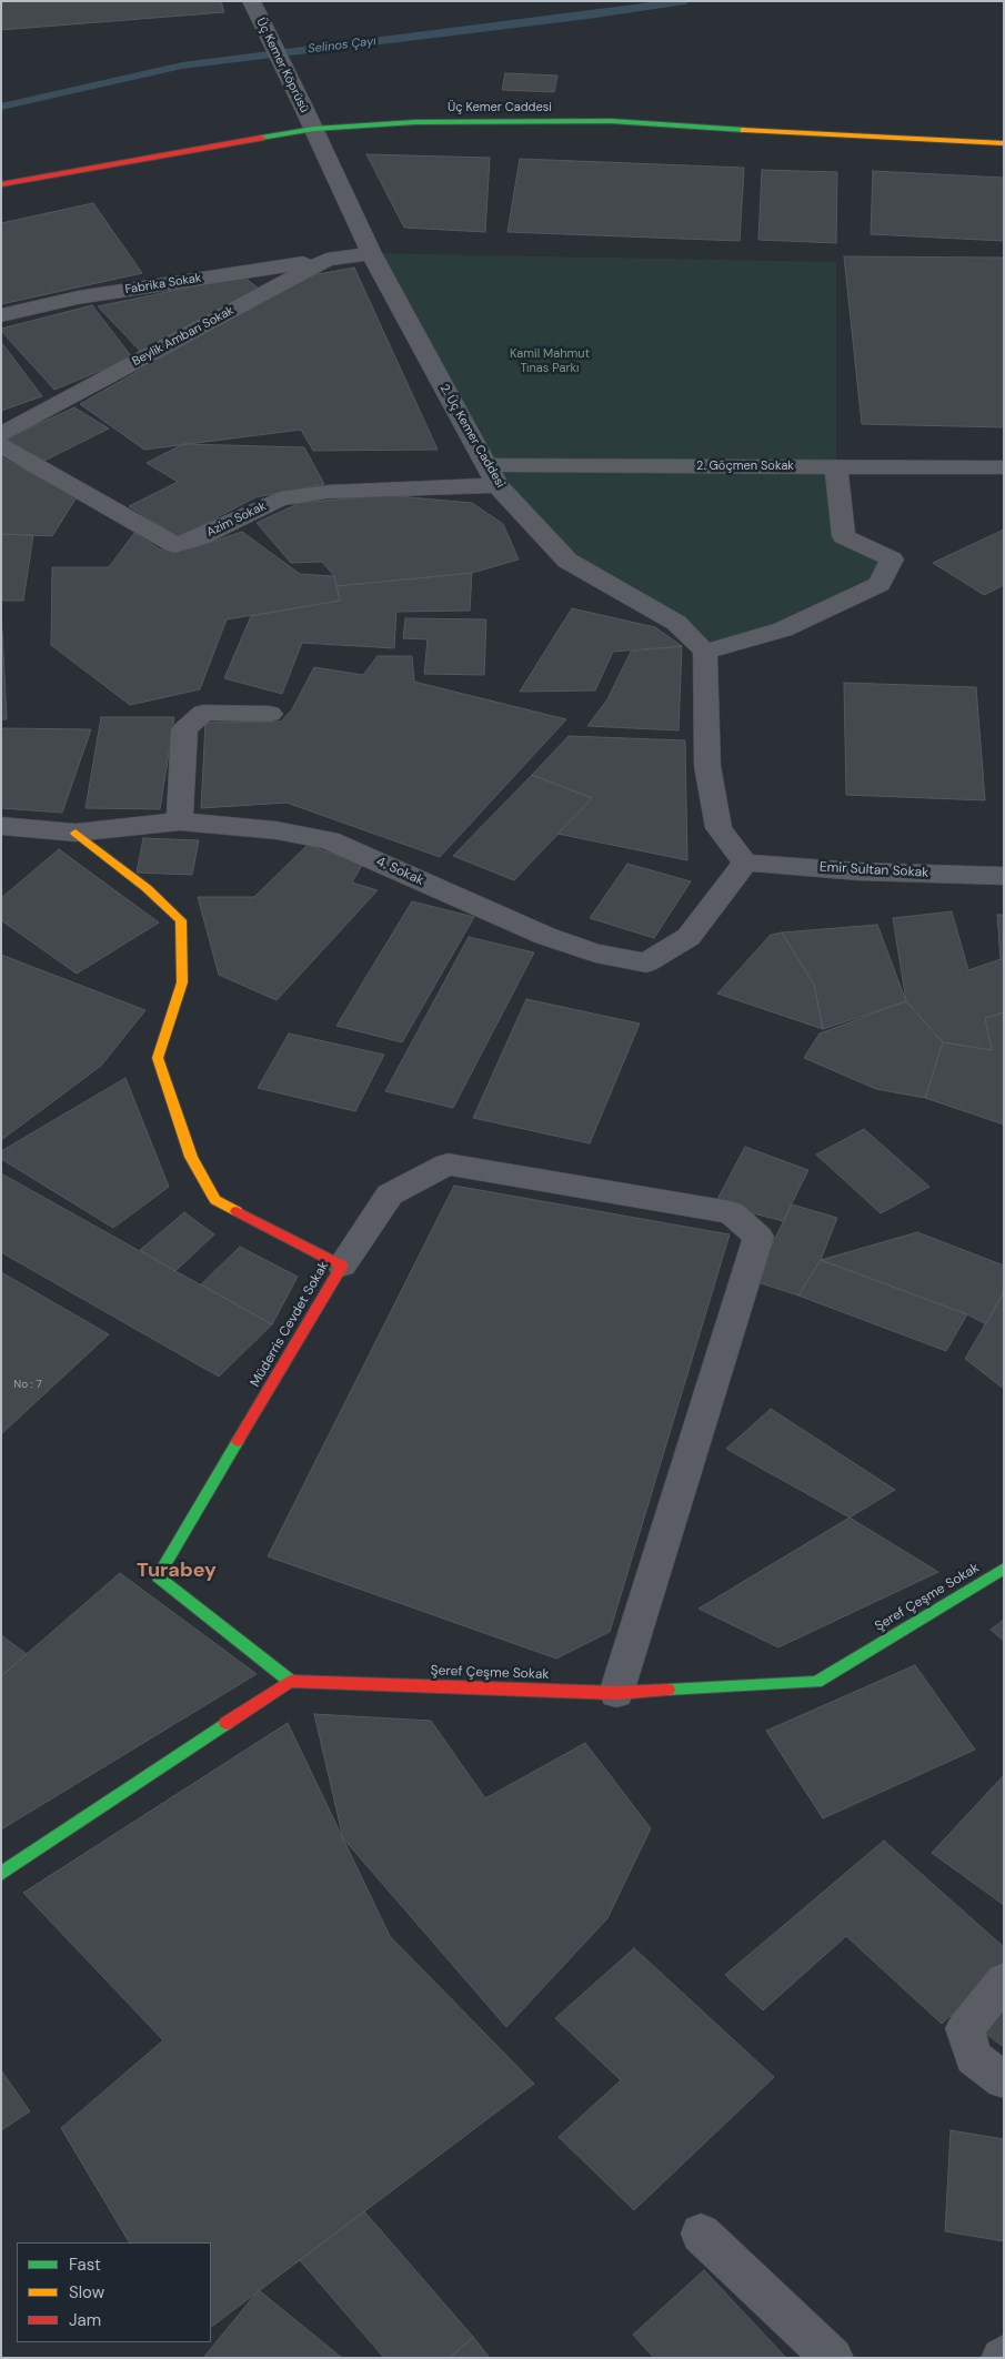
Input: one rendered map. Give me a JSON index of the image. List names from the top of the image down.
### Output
{
  "streets": {
    "street": [
      "Üç Kemer Köprüsü",
      "Üç Kemer Caddesi",
      "Fabrika Sokak",
      "Beylik Ambarı Sokak",
      "2. Üç Kemer Caddesi",
      "2. Göçmen Sokak",
      "Azim Sokak",
      "Emir Sultan Sokak",
      "4. Sokak",
      "Müderris Cevdet Sokak",
      "Şeref Çeşme Sokak"
    ]
  },
  "crossings": [
    ["Üç Kemer Köprüsü", "Üç Kemer Caddesi"],
    ["Üç Kemer Köprüsü", "2. Üç Kemer Caddesi"],
    ["Üç Kemer Caddesi", "2. Üç Kemer Caddesi"],
    ["Fabrika Sokak", "Beylik Ambarı Sokak"],
    ["Beylik Ambarı Sokak", "2. Üç Kemer Caddesi"],
    ["2. Üç Kemer Caddesi", "2. Göçmen Sokak"],
    ["2. Üç Kemer Caddesi", "Azim Sokak"],
    ["2. Göçmen Sokak", "Azim Sokak"],
    ["Emir Sultan Sokak", "4. Sokak"],
    ["4. Sokak", "Müderris Cevdet Sokak"],
    ["Müderris Cevdet Sokak", "Şeref Çeşme Sokak"]
  ],
  "districts": ["Turabey"],
  "water": ["Selinos Çayı"],
  "parks": ["Kamil Mahmut Tınas Parkı"],
  "house_numbers": ["No : 7"],
  "legend": ["Fast", "Slow", "Jam"]
}
